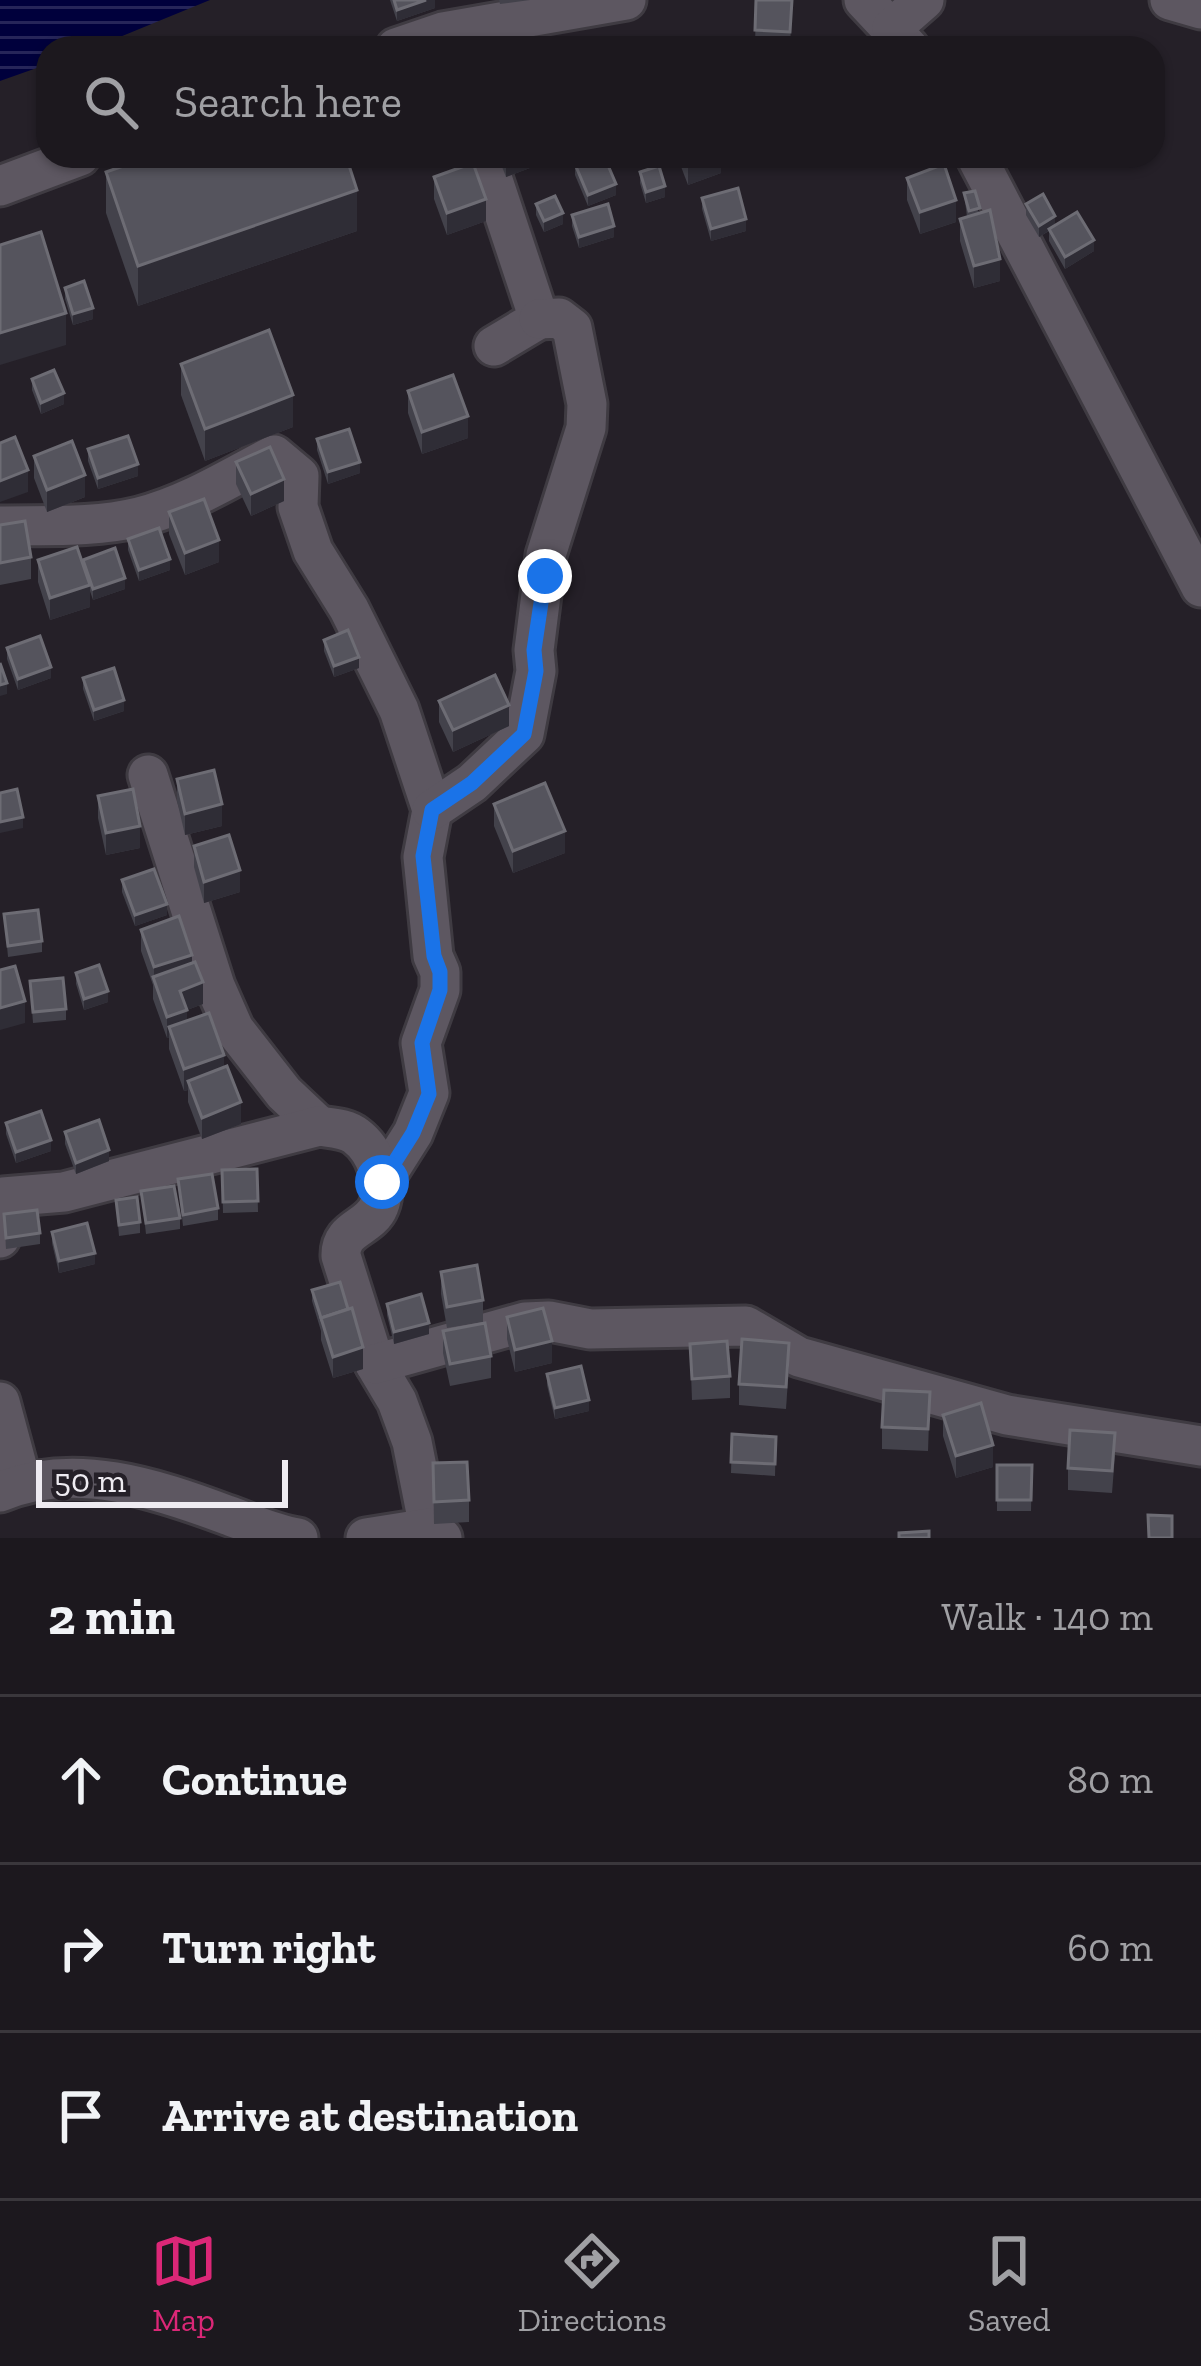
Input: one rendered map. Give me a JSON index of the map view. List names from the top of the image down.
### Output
{
  "scale_bar": "50 m",
  "page": {
    "search": "Search here",
    "scale": "50 m",
    "heading": ["2 min", "Walk · 140 m"],
    "list": [
      ["Continue", "80 m"],
      ["Turn right", "60 m"],
      "Arrive at destination"
    ],
    "nav": ["Map", "Directions", "Saved"]
  }
}
